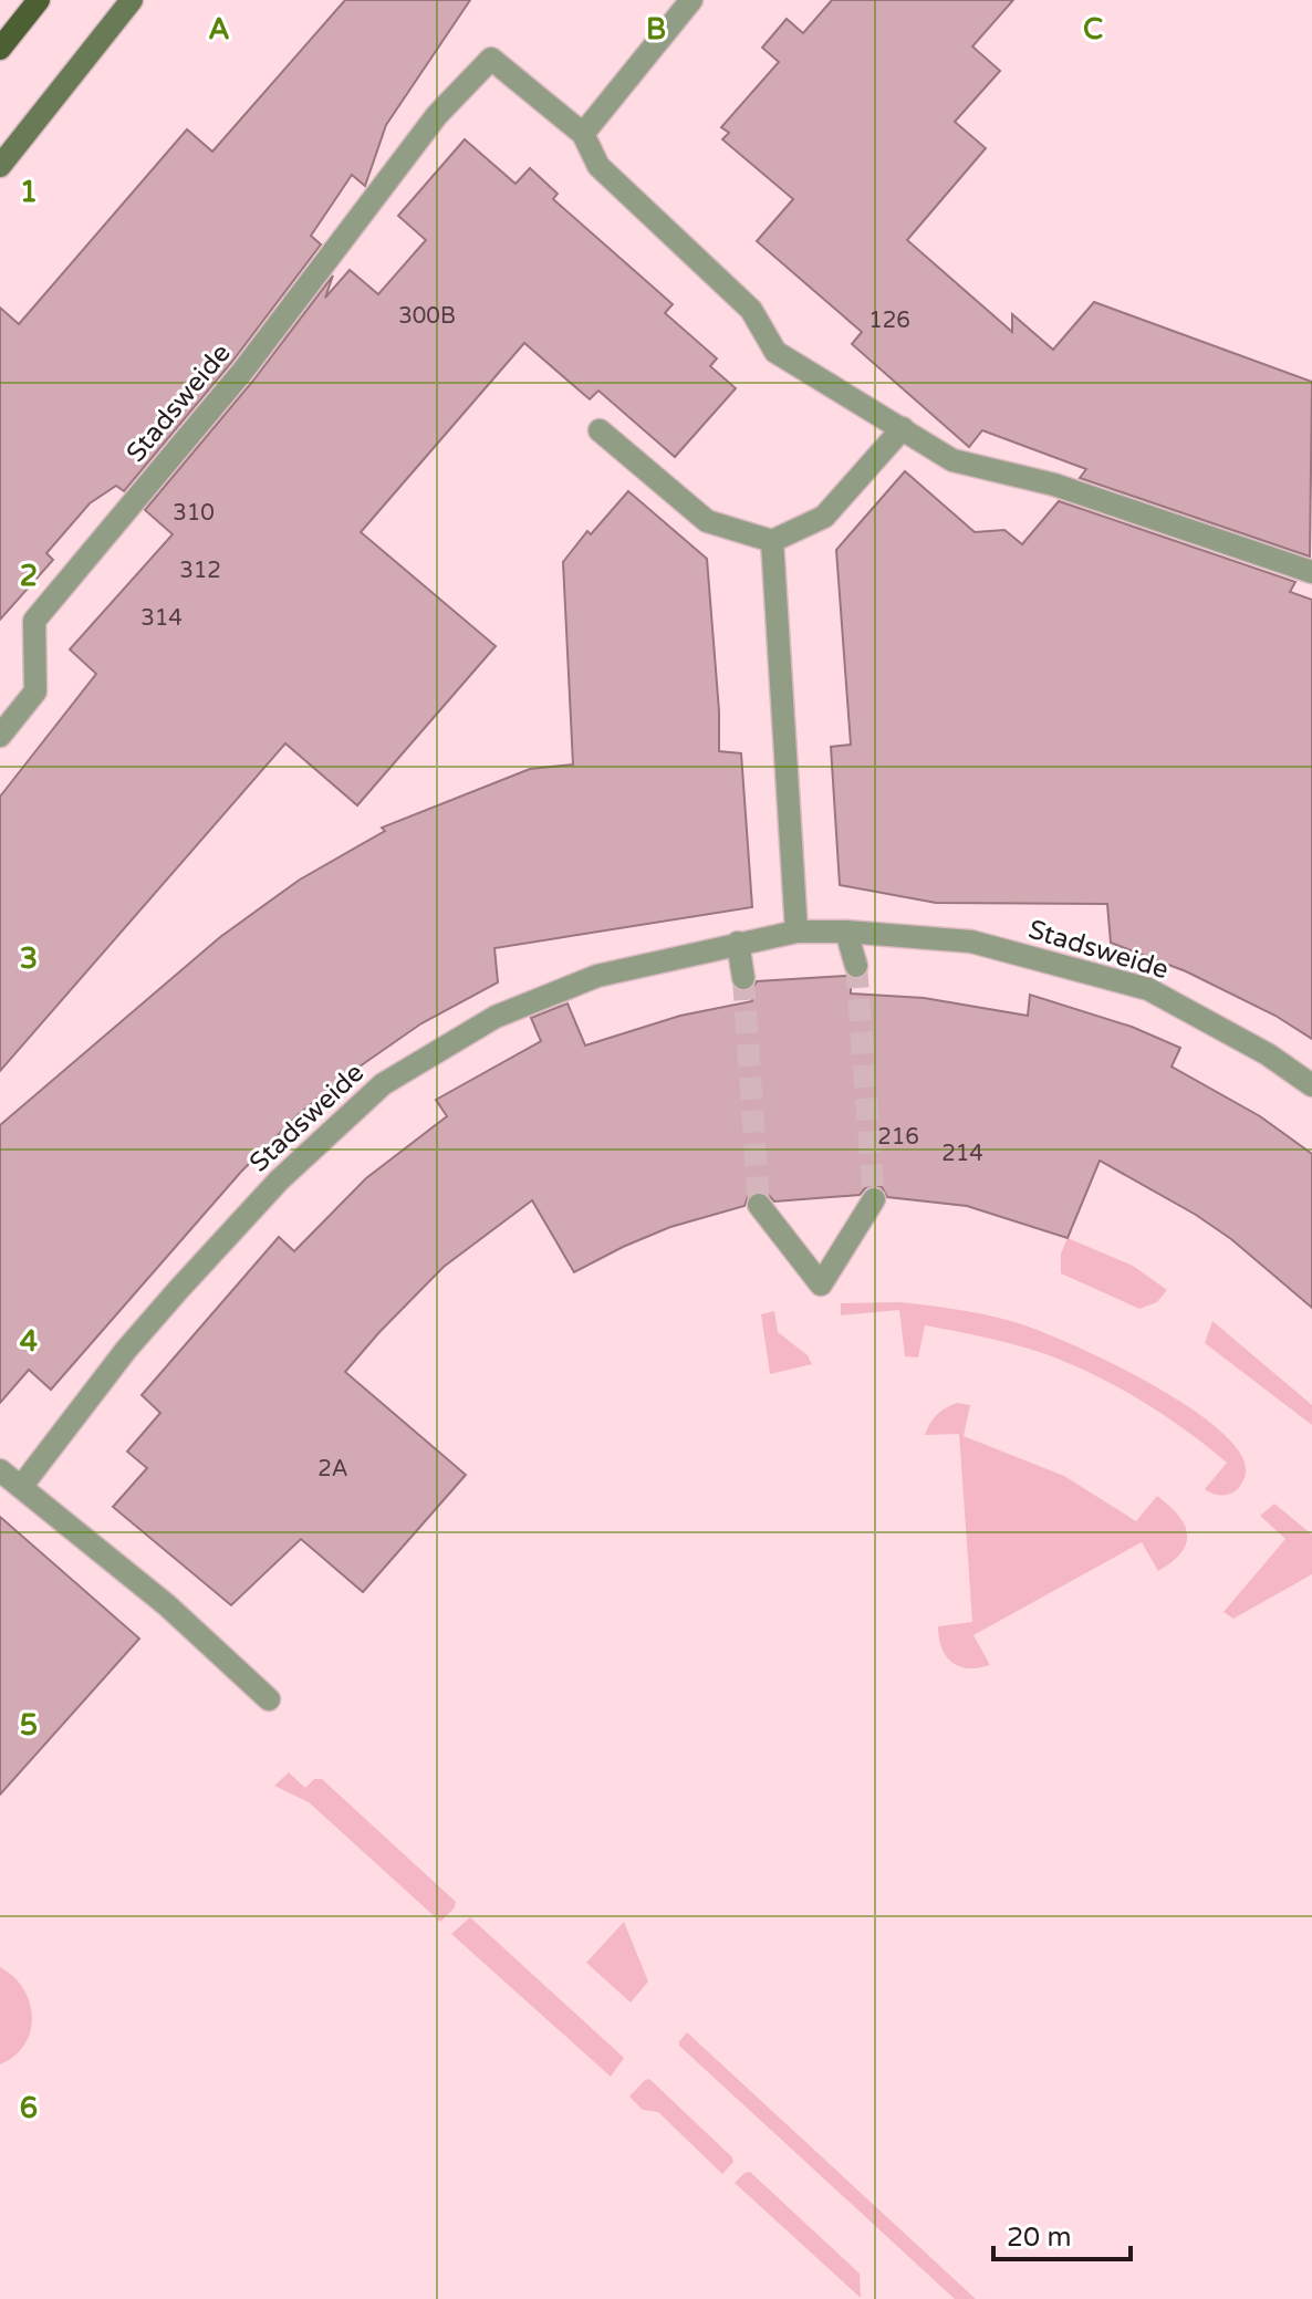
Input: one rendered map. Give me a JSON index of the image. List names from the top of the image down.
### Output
{
  "streets": {
    "street": ["Stadsweide"]
  },
  "house_numbers": [
    "300B",
    "126",
    "310",
    "312",
    "314",
    "216",
    "214",
    "2A"
  ],
  "scale_bar": "20 m",
  "grid": {
    "columns": ["A", "B", "C"],
    "rows": [
      "1",
      "2",
      "3",
      "4",
      "5",
      "6"
    ]
  }
}
